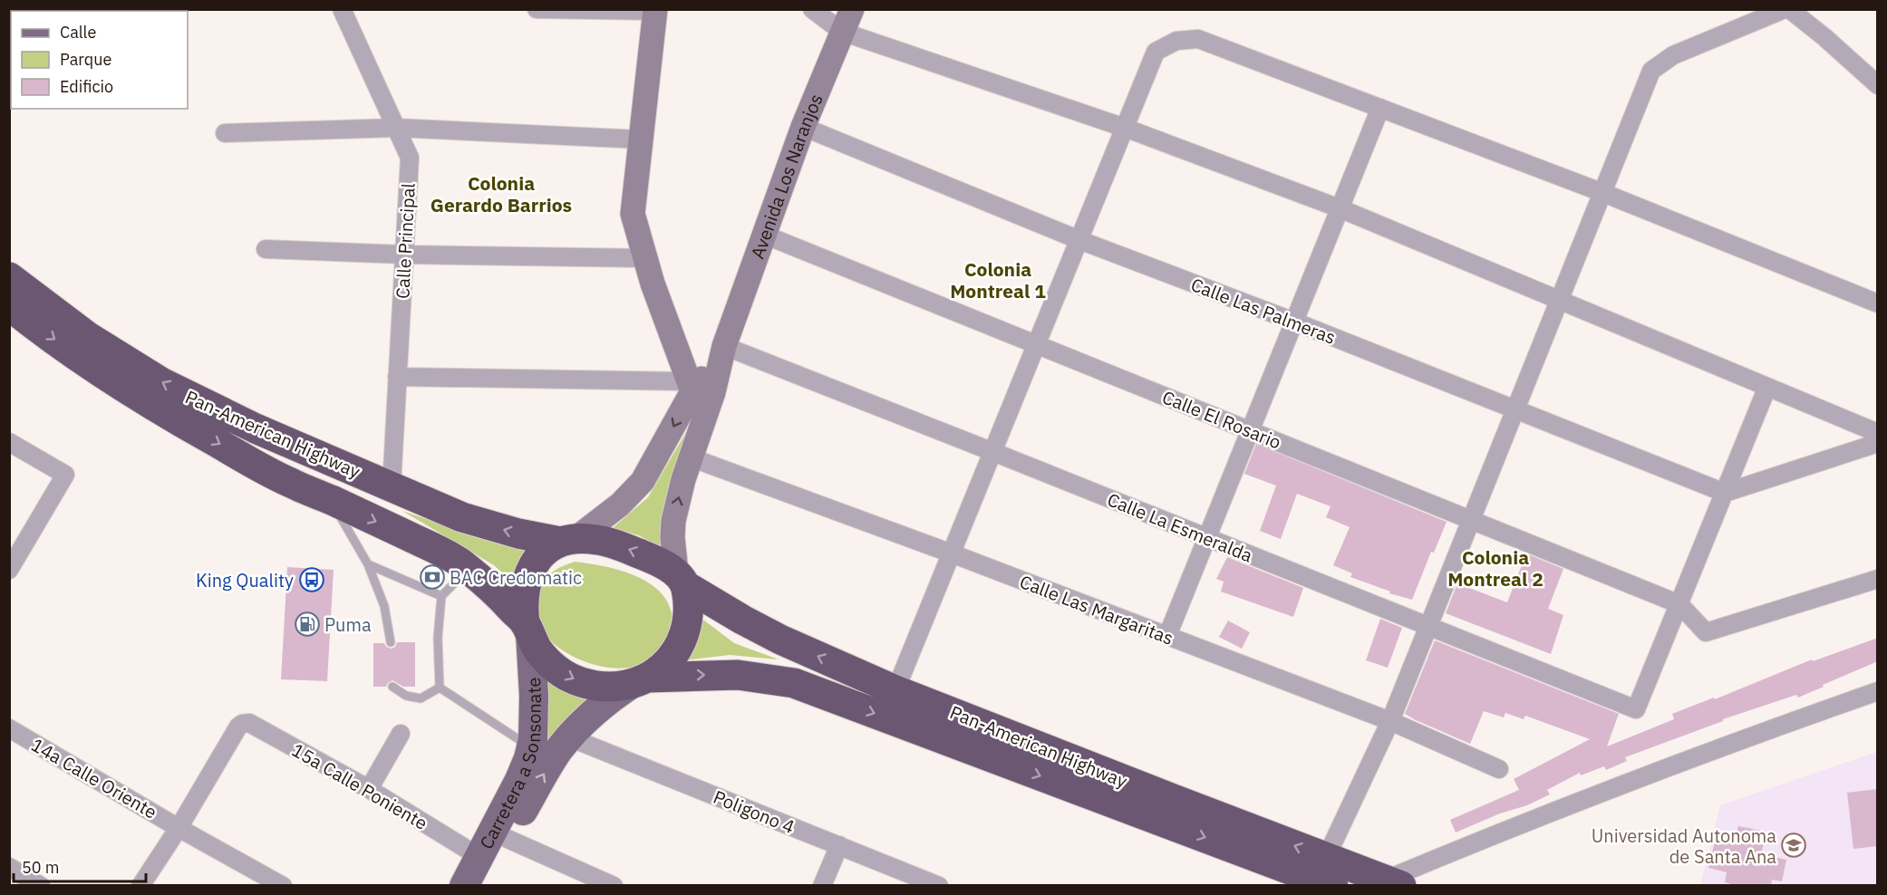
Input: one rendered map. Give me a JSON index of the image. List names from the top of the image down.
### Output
{
  "streets": {
    "highway": ["Pan-American Highway"],
    "main road": ["Avenida Los Naranjos", "Carretera a Sonsonate"],
    "street": [
      "Calle Principal",
      "Calle Las Palmeras",
      "Calle El Rosario",
      "Calle La Esmeralda",
      "Calle Las Margaritas",
      "14a Calle Oriente",
      "15a Calle Poniente",
      "Poligono 4"
    ]
  },
  "crossings": [
    ["Avenida Los Naranjos", "Calle Las Palmeras"],
    ["Avenida Los Naranjos", "Calle El Rosario"],
    ["Avenida Los Naranjos", "Pan-American Highway"],
    ["Avenida Los Naranjos", "Calle La Esmeralda"],
    ["Avenida Los Naranjos", "Calle Las Margaritas"],
    ["Avenida Los Naranjos", "Carretera a Sonsonate"],
    ["Calle Principal", "Pan-American Highway"],
    ["Calle El Rosario", "Calle La Esmeralda"],
    ["Pan-American Highway", "Carretera a Sonsonate"],
    ["Carretera a Sonsonate", "15a Calle Poniente"],
    ["Carretera a Sonsonate", "Poligono 4"],
    ["14a Calle Oriente", "15a Calle Poniente"]
  ],
  "districts": ["Colonia Gerardo Barrios", "Colonia Montreal 1", "Colonia Montreal 2"],
  "places": {
    "bank": ["BAC Credomatic"],
    "bus stop": ["King Quality"],
    "fuel station": ["Puma"],
    "school or university": ["Universidad Autonoma de Santa Ana"]
  },
  "legend": ["Calle", "Parque", "Edificio"],
  "scale_bar": "50 m"
}
